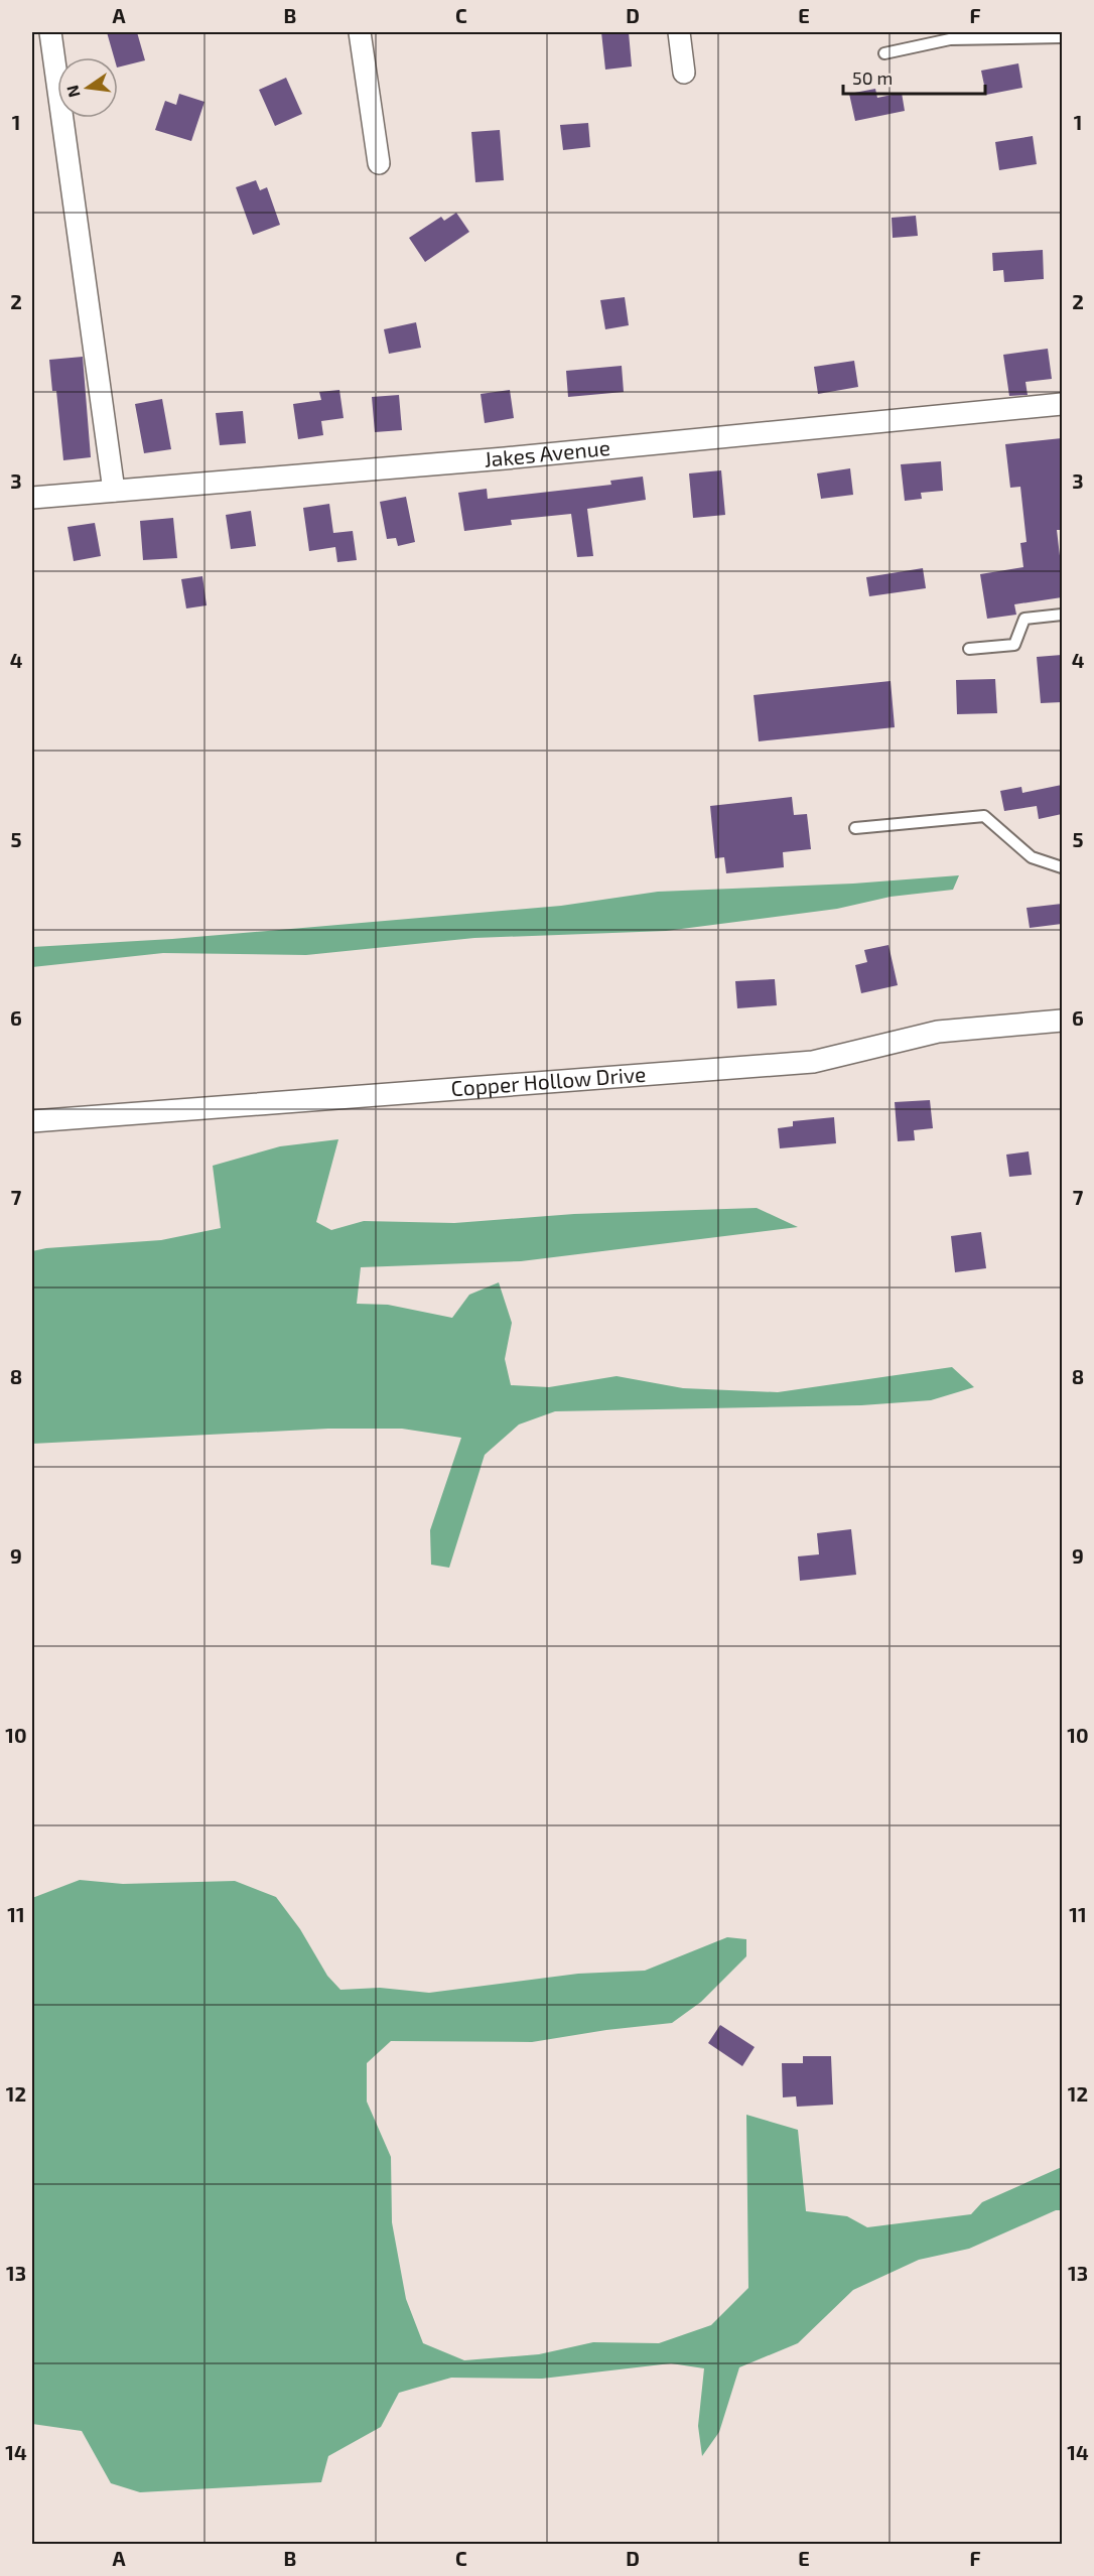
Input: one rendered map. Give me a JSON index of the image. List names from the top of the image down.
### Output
{
  "streets": {
    "street": ["Jakes Avenue", "Copper Hollow Drive"]
  },
  "scale_bar": "50 m",
  "north": "left",
  "grid": {
    "columns": [
      "A",
      "B",
      "C",
      "D",
      "E",
      "F"
    ],
    "rows": [
      "1",
      "2",
      "3",
      "4",
      "5",
      "6",
      "7",
      "8",
      "9",
      "10",
      "11",
      "12",
      "13",
      "14"
    ]
  }
}
